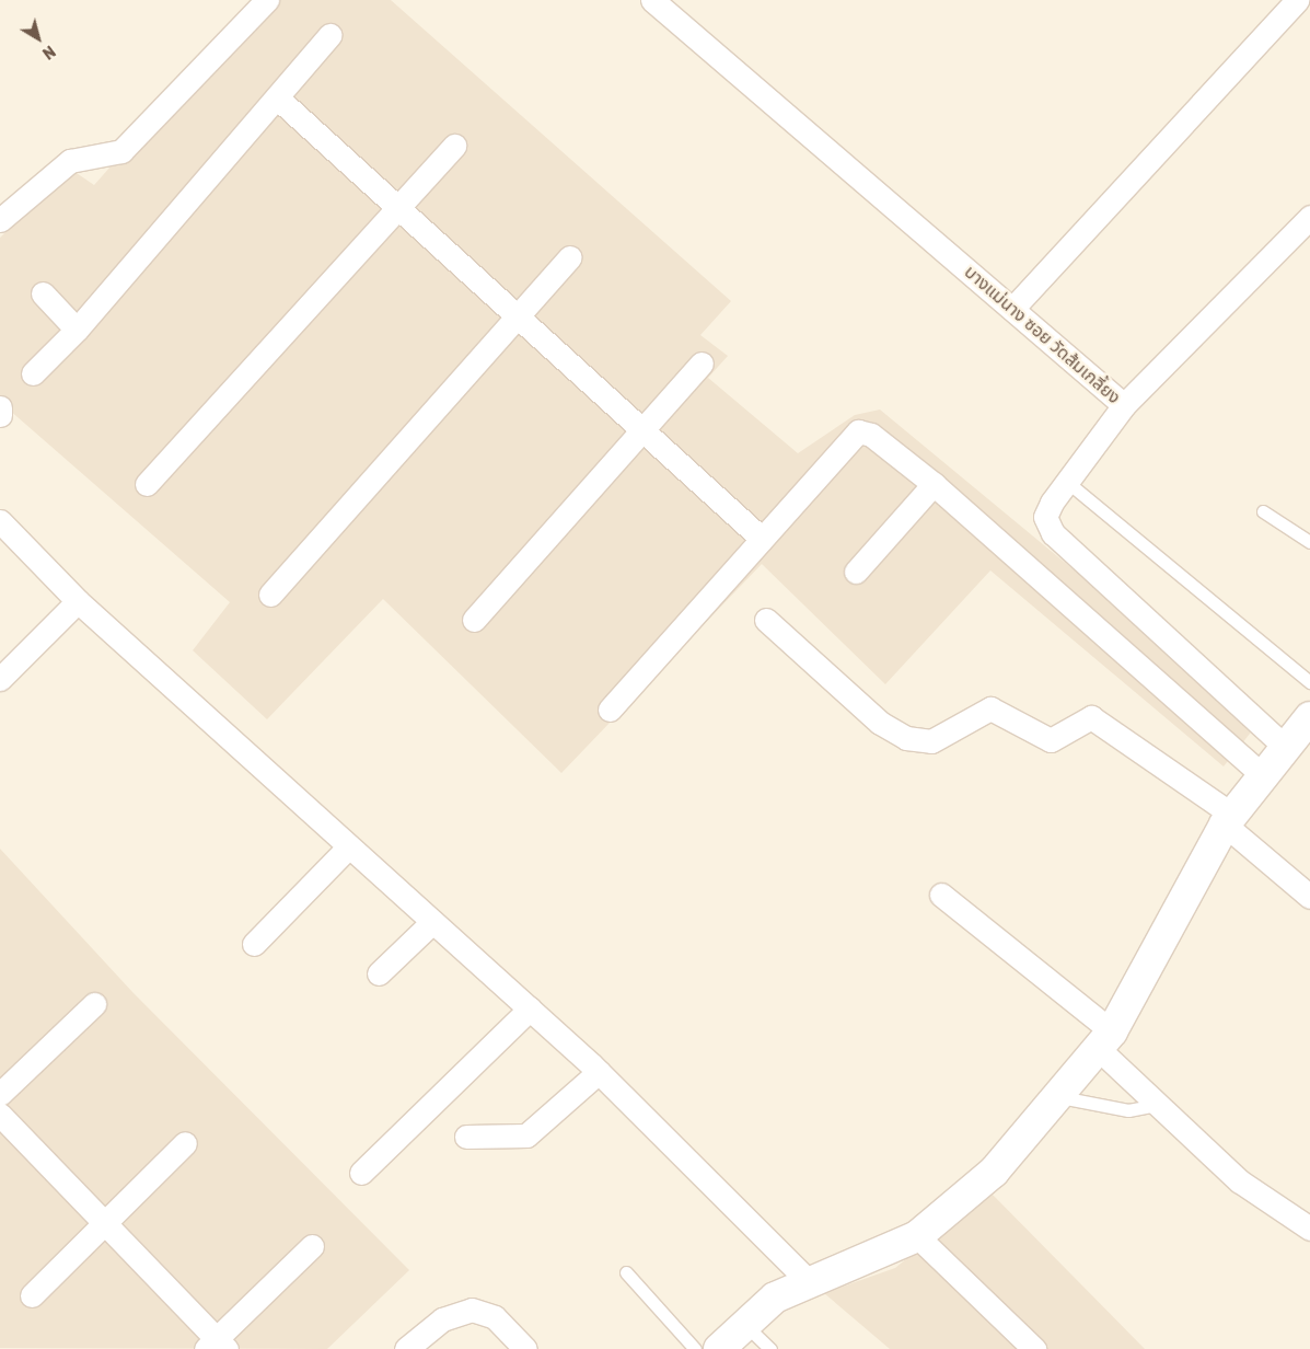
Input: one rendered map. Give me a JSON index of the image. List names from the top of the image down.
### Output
{
  "streets": {
    "street": ["บางแม่นาง ซอย วัดส้มเกลี้ยง"]
  },
  "north": "bottom right"
}
